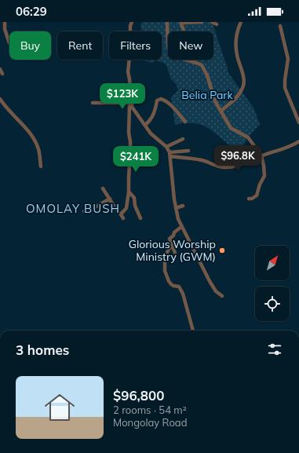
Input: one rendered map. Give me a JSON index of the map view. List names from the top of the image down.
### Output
{
  "districts": ["OMOLAY BUSH"],
  "parks": ["Belia Park"],
  "places": ["Glorious Worship Ministry (GWM)"],
  "north": "top right",
  "page": {
    "status": "06:29",
    "chip": [
      "Buy",
      "Rent",
      "Filters",
      "New"
    ],
    "price": ["$123K", "$96.8K", "$241K"],
    "heading": "3 homes",
    "list": [
      {
        "name": "$96,800",
        "note": "2 rooms · 54 m² · Mongolay Road"
      }
    ]
  }
}
